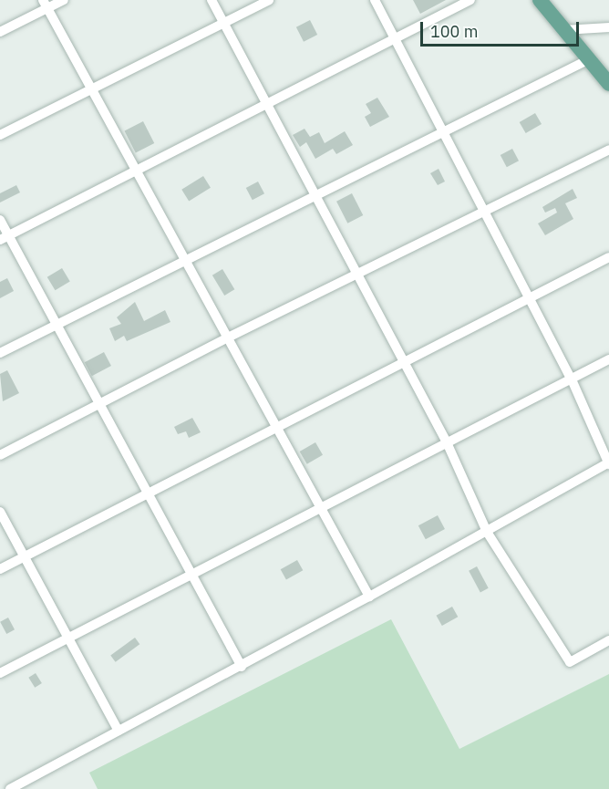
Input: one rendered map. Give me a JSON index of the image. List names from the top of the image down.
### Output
{
  "scale_bar": "100 m"
}
